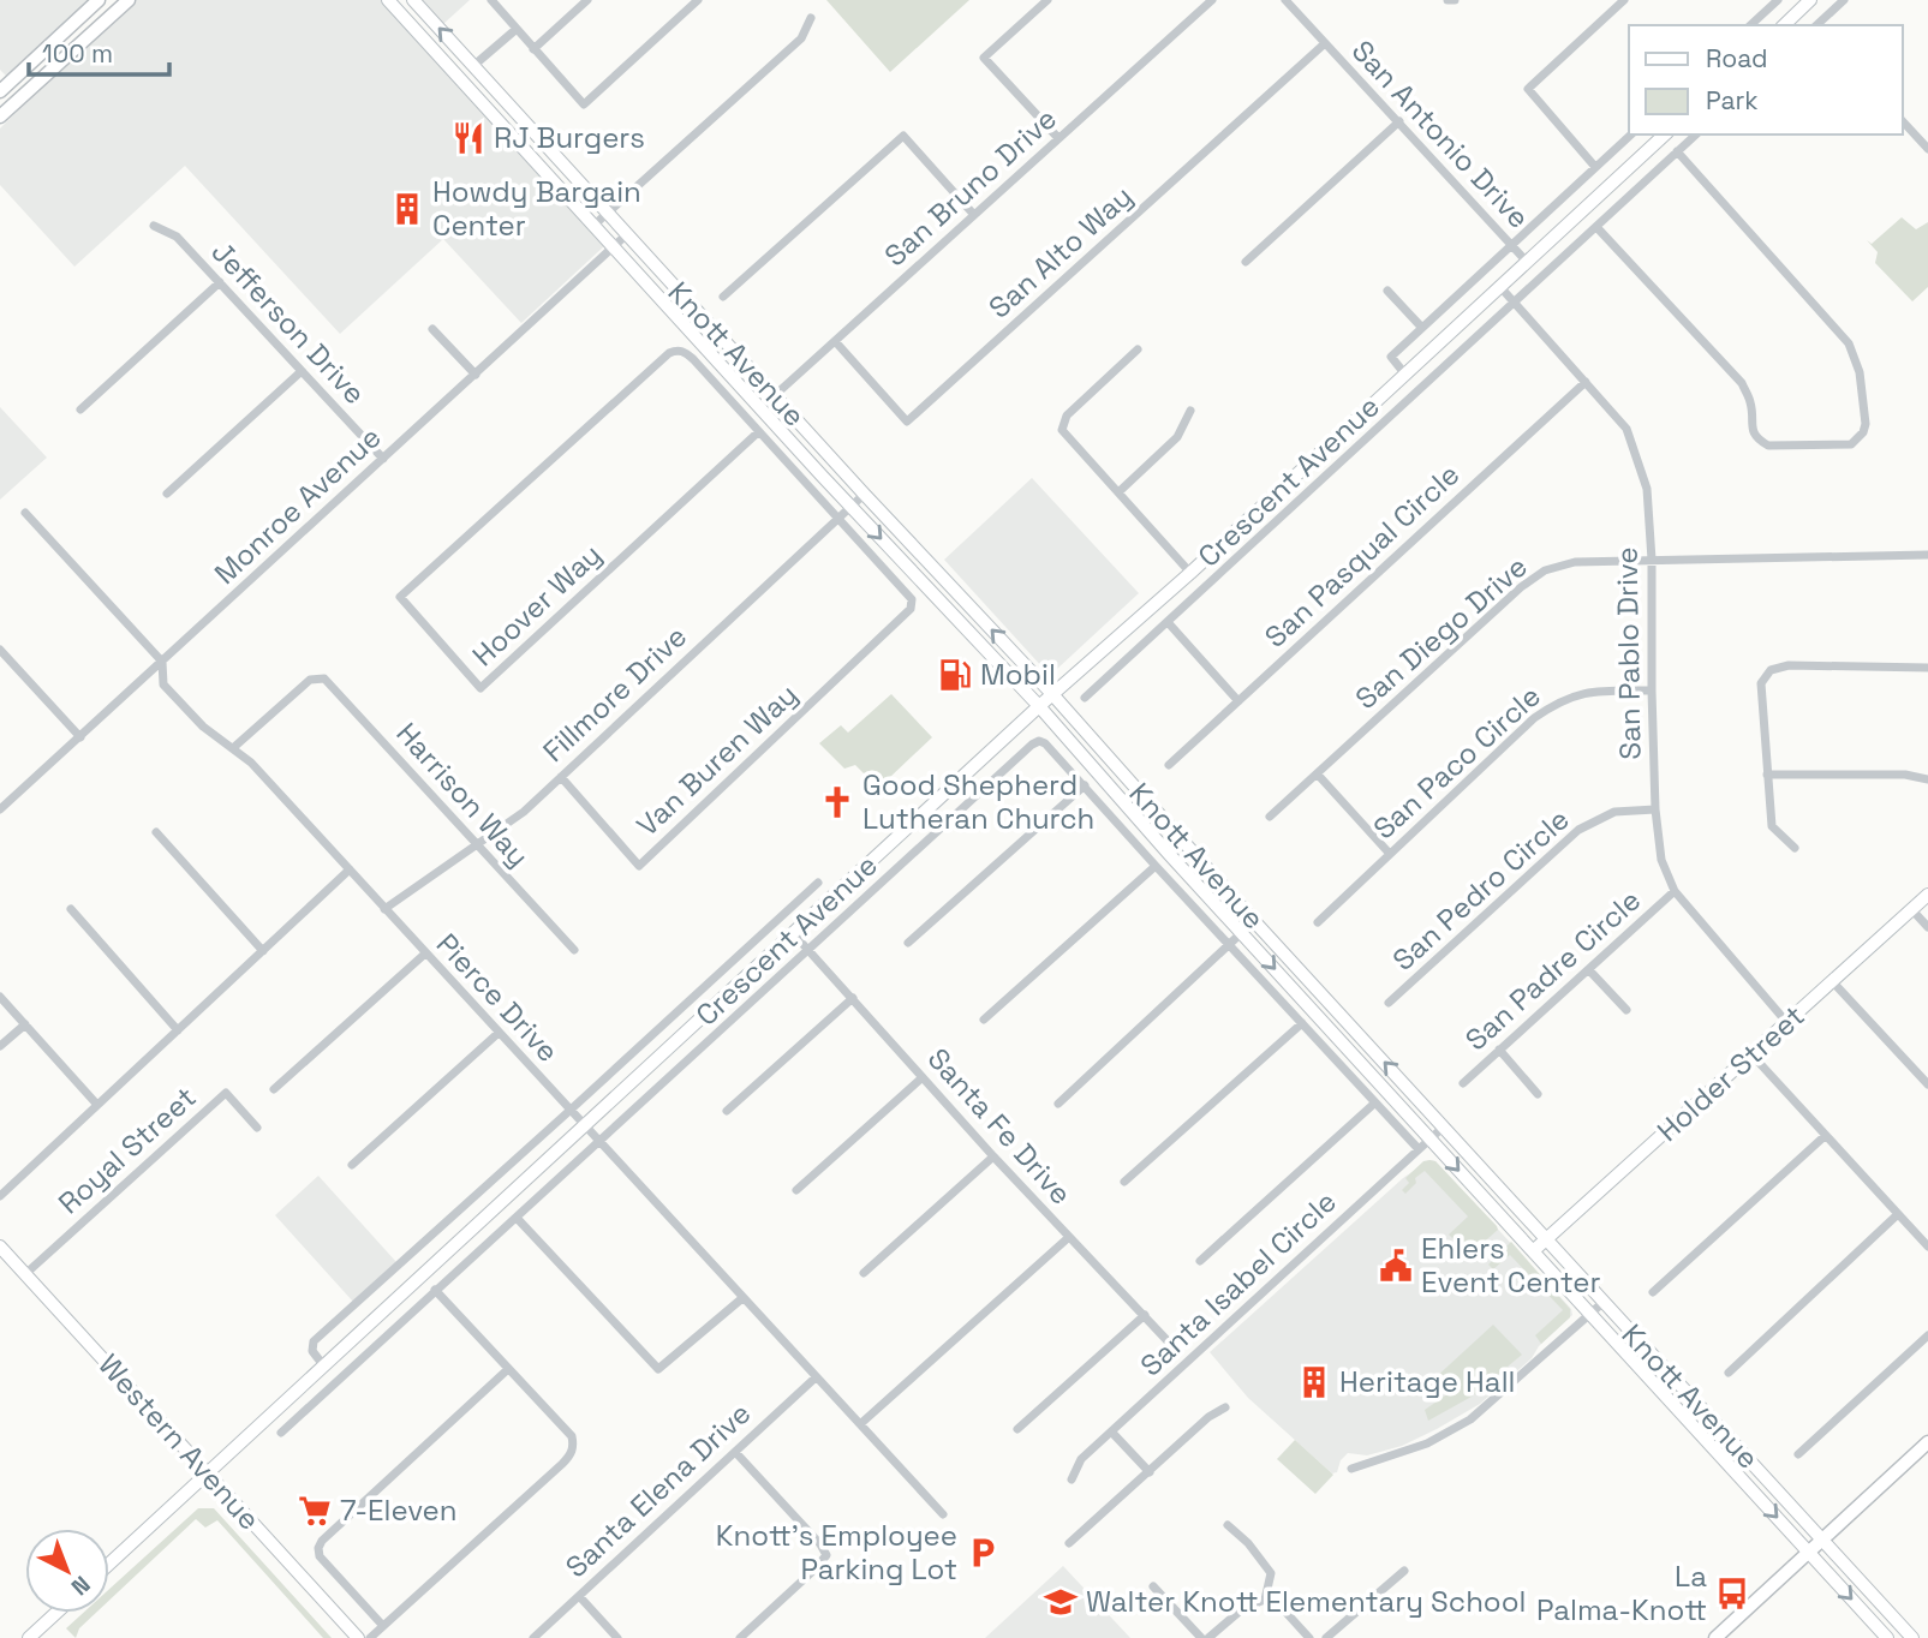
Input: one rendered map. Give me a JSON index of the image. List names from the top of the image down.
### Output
{
  "streets": {
    "main road": [
      "Knott Avenue",
      "Crescent Avenue",
      "Holder Street",
      "Western Avenue"
    ],
    "street": [
      "San Antonio Drive",
      "San Bruno Drive",
      "San Alto Way",
      "Jefferson Drive",
      "Monroe Avenue",
      "San Pasqual Circle",
      "Hoover Way",
      "San Diego Drive",
      "San Pablo Drive",
      "Fillmore Drive",
      "Van Buren Way",
      "San Paco Circle",
      "Harrison Way",
      "San Pedro Circle",
      "San Padre Circle",
      "Pierce Drive",
      "Santa Fe Drive",
      "Royal Street",
      "Santa Isabel Circle",
      "Santa Elena Drive"
    ]
  },
  "crossings": [
    ["San Antonio Drive", "San Alto Way"],
    ["San Antonio Drive", "Crescent Avenue"],
    ["San Bruno Drive", "San Alto Way"],
    ["San Bruno Drive", "Knott Avenue"],
    ["Jefferson Drive", "Monroe Avenue"],
    ["Knott Avenue", "Crescent Avenue"],
    ["Knott Avenue", "Monroe Avenue"],
    ["Knott Avenue", "Fillmore Drive"],
    ["Knott Avenue", "Holder Street"],
    ["Knott Avenue", "Santa Isabel Circle"],
    ["Crescent Avenue", "San Pablo Drive"],
    ["Crescent Avenue", "Pierce Drive"],
    ["Crescent Avenue", "Santa Fe Drive"],
    ["Crescent Avenue", "Western Avenue"],
    ["Monroe Avenue", "Pierce Drive"],
    ["San Pasqual Circle", "San Pablo Drive"],
    ["San Diego Drive", "San Pablo Drive"],
    ["San Pablo Drive", "San Paco Circle"],
    ["San Pablo Drive", "San Pedro Circle"],
    ["San Pablo Drive", "San Padre Circle"],
    ["San Pablo Drive", "Holder Street"],
    ["Fillmore Drive", "Van Buren Way"],
    ["Fillmore Drive", "Harrison Way"],
    ["Fillmore Drive", "Pierce Drive"],
    ["Harrison Way", "Pierce Drive"],
    ["Pierce Drive", "Santa Elena Drive"],
    ["Royal Street", "Western Avenue"]
  ],
  "places": {
    "restaurant": ["RJ Burgers"],
    "building": ["Howdy Bargain Center", "Heritage Hall"],
    "fuel station": ["Mobil"],
    "church": ["Good Shepherd Lutheran Church"],
    "public building": ["Ehlers Event Center"],
    "supermarket": ["7-Eleven"],
    "parking": ["Knott's Employee Parking Lot"],
    "bus stop": ["La Palma-Knott"],
    "school or university": ["Walter Knott Elementary School"]
  },
  "legend": ["Road", "Park"],
  "scale_bar": "100 m",
  "north": "bottom right"
}
